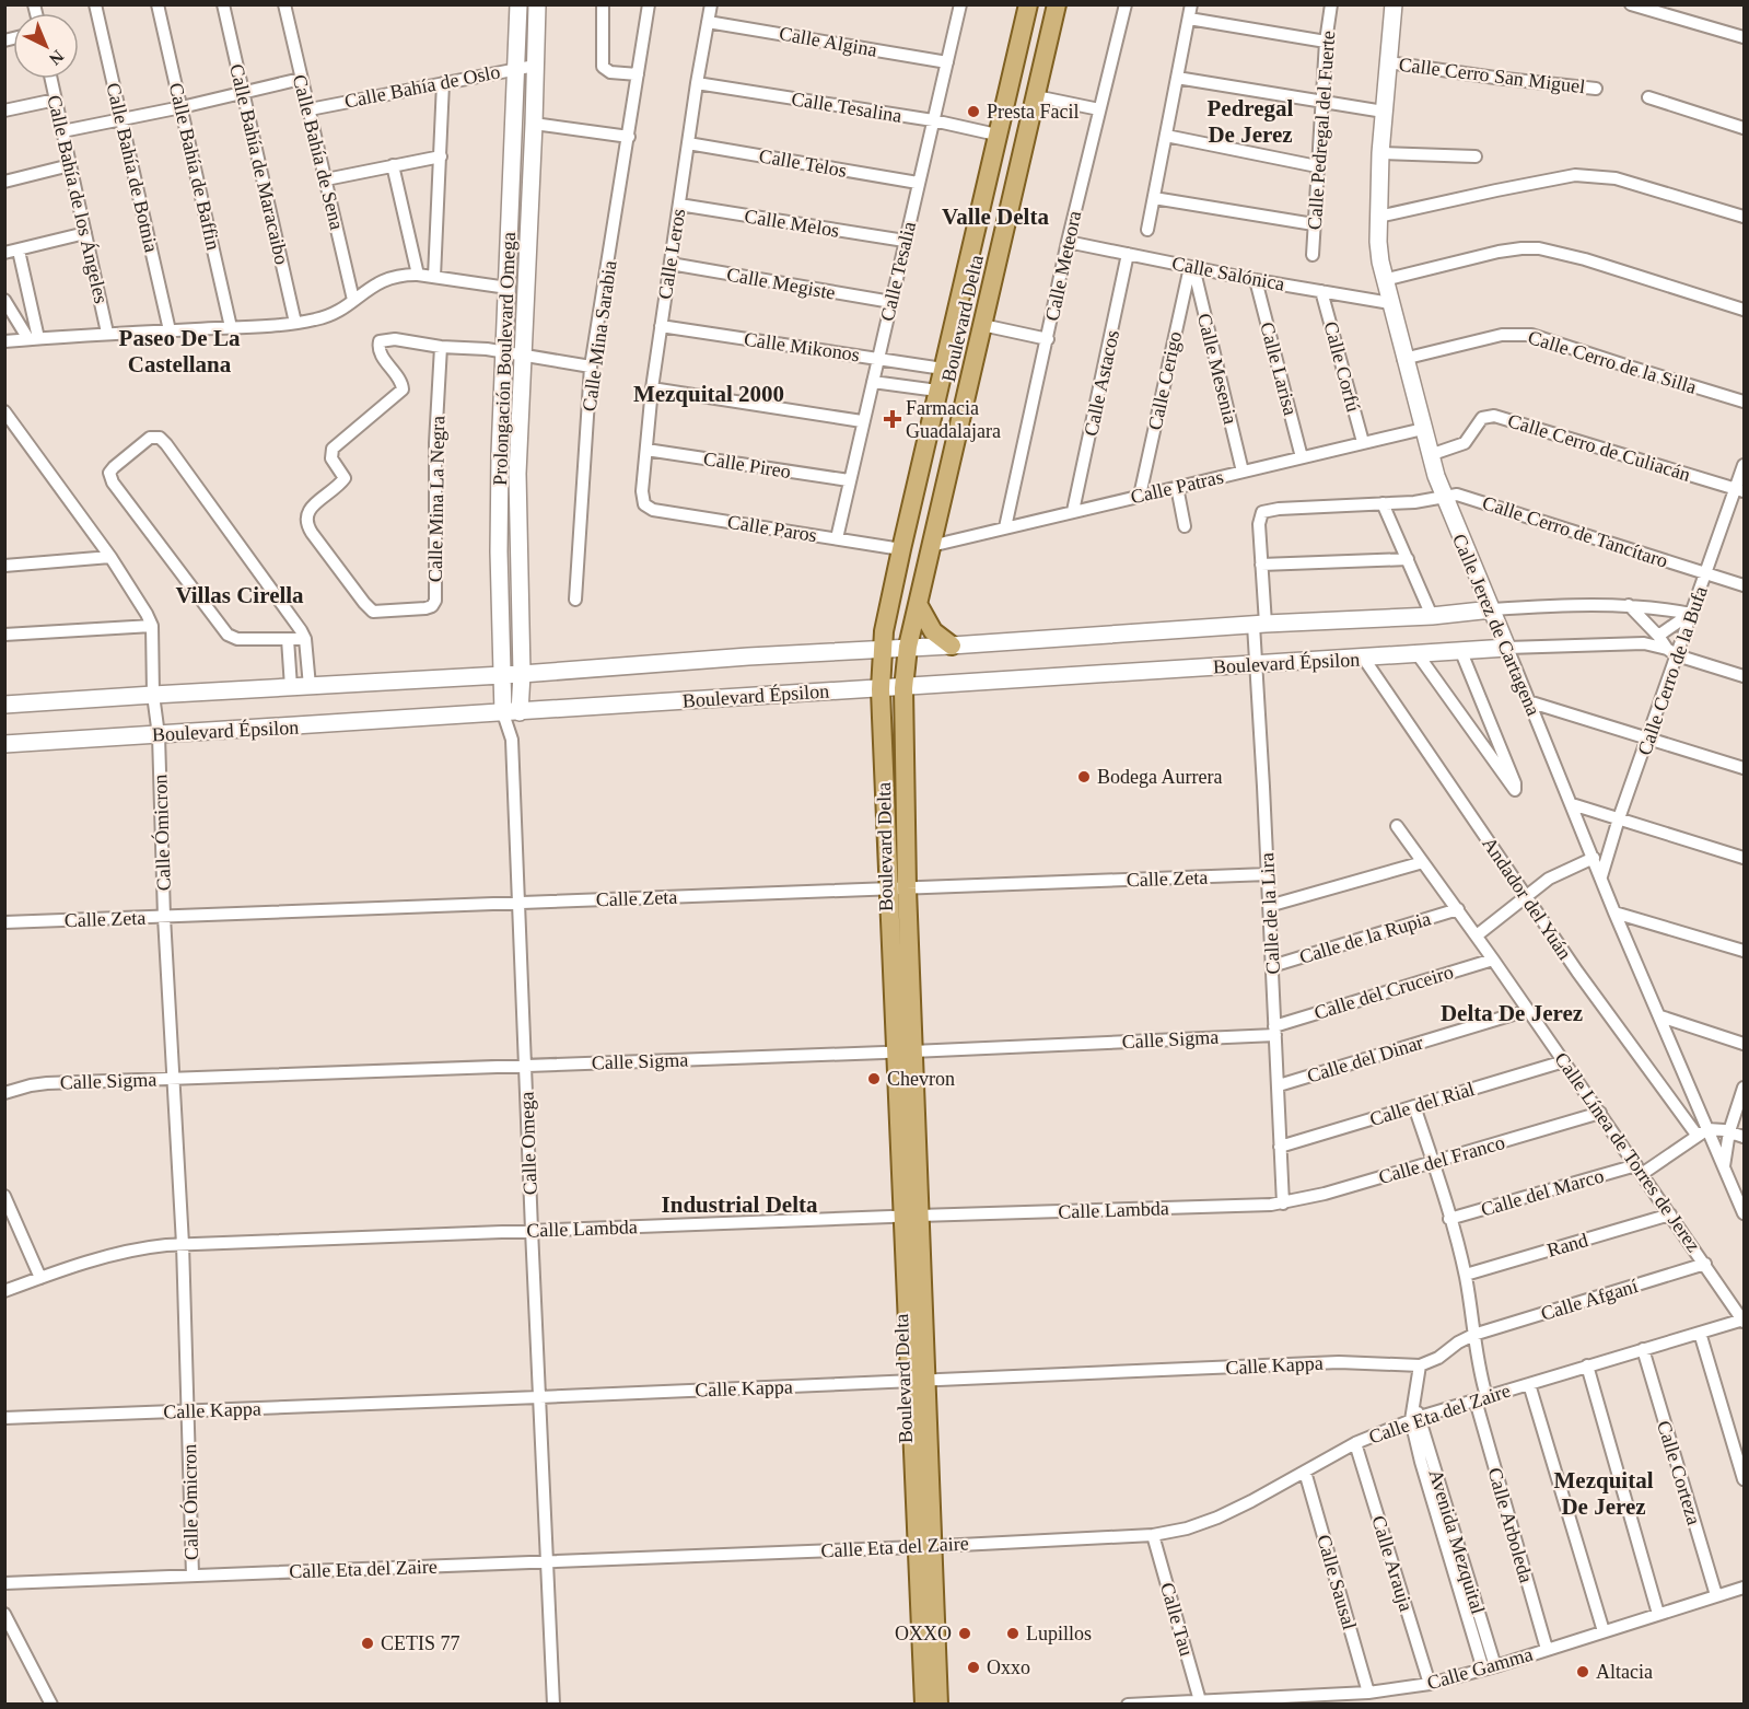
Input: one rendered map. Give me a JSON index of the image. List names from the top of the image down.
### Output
{
  "streets": {
    "main road": ["Boulevard Delta"],
    "street": [
      "Calle Algina",
      "Calle Cerro San Miguel",
      "Calle Bahía de Oslo",
      "Calle Tesalina",
      "Calle Pedregal del Fuerte",
      "Calle Bahía de Sena",
      "Calle Telos",
      "Calle Bahía de Maracaibo",
      "Calle Bahía de Baffin",
      "Calle Bahía de Botnia",
      "Calle Bahía de los Ángeles",
      "Calle Melos",
      "Calle Leros",
      "Calle Meteora",
      "Calle Tesalia",
      "Calle Salónica",
      "Calle Megiste",
      "Calle Mina Sarabia",
      "Calle Mikonos",
      "Prolongación Boulevard Omega",
      "Calle Cerro de la Silla",
      "Calle Corfú",
      "Calle Mesenia",
      "Calle Larisa",
      "Calle Cerigo",
      "Calle Astacos",
      "Calle Cerro de Culiacán",
      "Calle Pireo",
      "Calle Patras",
      "Calle Mina La Negra",
      "Calle Paros",
      "Calle Cerro de Tancítaro",
      "Calle Jerez de Cartagena",
      "Boulevard Épsilon",
      "Calle Cerro de la Bufa",
      "Calle Ómicron",
      "Calle Zeta",
      "Andador del Yuán",
      "Calle de la Lira",
      "Calle de la Rupia",
      "Calle del Cruceiro",
      "Calle Sigma",
      "Calle del Dinar",
      "Calle del Rial",
      "Calle Omega",
      "Calle Línea de Torres de Jerez",
      "Calle del Franco",
      "Calle del Marco",
      "Calle Lambda",
      "Rand",
      "Calle Afganí",
      "Calle Kappa",
      "Calle Eta del Zaire",
      "Calle Corteza",
      "Calle Arboleda",
      "Avenida Mezquital",
      "Calle Arauja",
      "Calle Sausal",
      "Calle Tau",
      "Calle Gamma"
    ]
  },
  "crossings": [
    ["Calle Algina", "Calle Leros"],
    ["Calle Algina", "Calle Tesalia"],
    ["Calle Cerro San Miguel", "Calle Jerez de Cartagena"],
    ["Calle Bahía de Oslo", "Calle Bahía de Sena"],
    ["Calle Bahía de Oslo", "Prolongación Boulevard Omega"],
    ["Calle Tesalina", "Calle Leros"],
    ["Calle Tesalina", "Calle Tesalia"],
    ["Calle Tesalina", "Boulevard Delta"],
    ["Calle Telos", "Calle Leros"],
    ["Calle Telos", "Calle Tesalia"],
    ["Calle Melos", "Calle Leros"],
    ["Calle Melos", "Calle Tesalia"],
    ["Calle Leros", "Calle Megiste"],
    ["Calle Leros", "Calle Mikonos"],
    ["Calle Leros", "Calle Pireo"],
    ["Calle Leros", "Calle Paros"],
    ["Calle Meteora", "Calle Salónica"],
    ["Calle Meteora", "Calle Patras"],
    ["Calle Tesalia", "Calle Megiste"],
    ["Calle Tesalia", "Calle Mikonos"],
    ["Calle Tesalia", "Calle Pireo"],
    ["Calle Tesalia", "Calle Paros"],
    ["Calle Salónica", "Calle Corfú"],
    ["Calle Salónica", "Calle Mesenia"],
    ["Calle Salónica", "Calle Larisa"],
    ["Calle Salónica", "Calle Cerigo"],
    ["Calle Salónica", "Calle Astacos"],
    ["Calle Salónica", "Calle Jerez de Cartagena"],
    ["Boulevard Delta", "Calle Mikonos"],
    ["Boulevard Delta", "Calle Patras"],
    ["Boulevard Delta", "Calle Paros"],
    ["Boulevard Delta", "Boulevard Épsilon"],
    ["Boulevard Delta", "Calle Zeta"],
    ["Boulevard Delta", "Calle Sigma"],
    ["Boulevard Delta", "Calle Lambda"],
    ["Boulevard Delta", "Calle Kappa"],
    ["Boulevard Delta", "Calle Eta del Zaire"],
    ["Calle Mina Sarabia", "Calle Mina La Negra"],
    ["Prolongación Boulevard Omega", "Calle Mina La Negra"],
    ["Prolongación Boulevard Omega", "Boulevard Épsilon"],
    ["Prolongación Boulevard Omega", "Calle Omega"],
    ["Calle Cerro de la Silla", "Calle Jerez de Cartagena"],
    ["Calle Corfú", "Calle Patras"],
    ["Calle Mesenia", "Calle Cerigo"],
    ["Calle Mesenia", "Calle Patras"],
    ["Calle Larisa", "Calle Patras"],
    ["Calle Cerigo", "Calle Patras"],
    ["Calle Astacos", "Calle Patras"],
    ["Calle Cerro de Culiacán", "Calle Jerez de Cartagena"],
    ["Calle Cerro de Culiacán", "Calle Cerro de la Bufa"],
    ["Calle Patras", "Calle Jerez de Cartagena"],
    ["Calle Cerro de Tancítaro", "Calle Jerez de Cartagena"],
    ["Calle Cerro de Tancítaro", "Calle Cerro de la Bufa"],
    ["Calle Jerez de Cartagena", "Boulevard Épsilon"],
    ["Calle Jerez de Cartagena", "Calle Cerro de la Bufa"],
    ["Calle Jerez de Cartagena", "Andador del Yuán"],
    ["Calle Jerez de Cartagena", "Calle del Marco"],
    ["Boulevard Épsilon", "Calle Ómicron"],
    ["Boulevard Épsilon", "Andador del Yuán"],
    ["Boulevard Épsilon", "Calle de la Lira"],
    ["Boulevard Épsilon", "Calle Omega"],
    ["Calle Ómicron", "Calle Zeta"],
    ["Calle Ómicron", "Calle Sigma"],
    ["Calle Ómicron", "Calle Lambda"],
    ["Calle Ómicron", "Calle Kappa"],
    ["Calle Ómicron", "Calle Eta del Zaire"],
    ["Calle Zeta", "Calle de la Lira"],
    ["Calle Zeta", "Calle Omega"],
    ["Andador del Yuán", "Calle del Marco"],
    ["Calle de la Lira", "Calle de la Rupia"],
    ["Calle de la Lira", "Calle del Cruceiro"],
    ["Calle de la Lira", "Calle Sigma"],
    ["Calle de la Lira", "Calle del Dinar"],
    ["Calle de la Lira", "Calle del Rial"],
    ["Calle de la Lira", "Calle del Franco"],
    ["Calle de la Lira", "Calle Lambda"],
    ["Calle de la Rupia", "Calle Línea de Torres de Jerez"],
    ["Calle del Cruceiro", "Calle Sigma"],
    ["Calle del Cruceiro", "Calle Línea de Torres de Jerez"],
    ["Calle Sigma", "Calle Omega"],
    ["Calle del Dinar", "Calle Línea de Torres de Jerez"],
    ["Calle del Rial", "Calle Línea de Torres de Jerez"],
    ["Calle del Rial", "Calle Arboleda"],
    ["Calle Omega", "Calle Lambda"],
    ["Calle Omega", "Calle Kappa"],
    ["Calle Omega", "Calle Eta del Zaire"],
    ["Calle Línea de Torres de Jerez", "Calle del Franco"],
    ["Calle Línea de Torres de Jerez", "Calle del Marco"],
    ["Calle Línea de Torres de Jerez", "Rand"],
    ["Calle Línea de Torres de Jerez", "Calle Afganí"],
    ["Calle Línea de Torres de Jerez", "Calle Eta del Zaire"],
    ["Calle del Franco", "Calle Lambda"],
    ["Calle del Franco", "Calle Arboleda"],
    ["Calle del Marco", "Calle Arboleda"],
    ["Rand", "Calle Arboleda"],
    ["Calle Afganí", "Calle Arboleda"],
    ["Calle Eta del Zaire", "Calle Corteza"],
    ["Calle Eta del Zaire", "Calle Arboleda"],
    ["Calle Eta del Zaire", "Avenida Mezquital"],
    ["Calle Eta del Zaire", "Calle Arauja"],
    ["Calle Eta del Zaire", "Calle Sausal"],
    ["Calle Eta del Zaire", "Calle Tau"],
    ["Calle Corteza", "Calle Gamma"],
    ["Calle Arboleda", "Calle Gamma"],
    ["Avenida Mezquital", "Calle Gamma"],
    ["Calle Arauja", "Calle Gamma"],
    ["Calle Sausal", "Calle Gamma"],
    ["Calle Tau", "Calle Gamma"]
  ],
  "districts": [
    "Pedregal De Jerez",
    "Valle Delta",
    "Paseo De La Castellana",
    "Mezquital 2000",
    "Villas Cirella",
    "Delta De Jerez",
    "Industrial Delta",
    "Mezquital De Jerez"
  ],
  "places": {
    "other": [
      "Presta Facil",
      "Bodega Aurrera",
      "Chevron",
      "OXXO",
      "Lupillos",
      "CETIS 77",
      "Oxxo",
      "Altacia"
    ],
    "health": ["Farmacia Guadalajara"]
  },
  "north": "bottom right"
}
